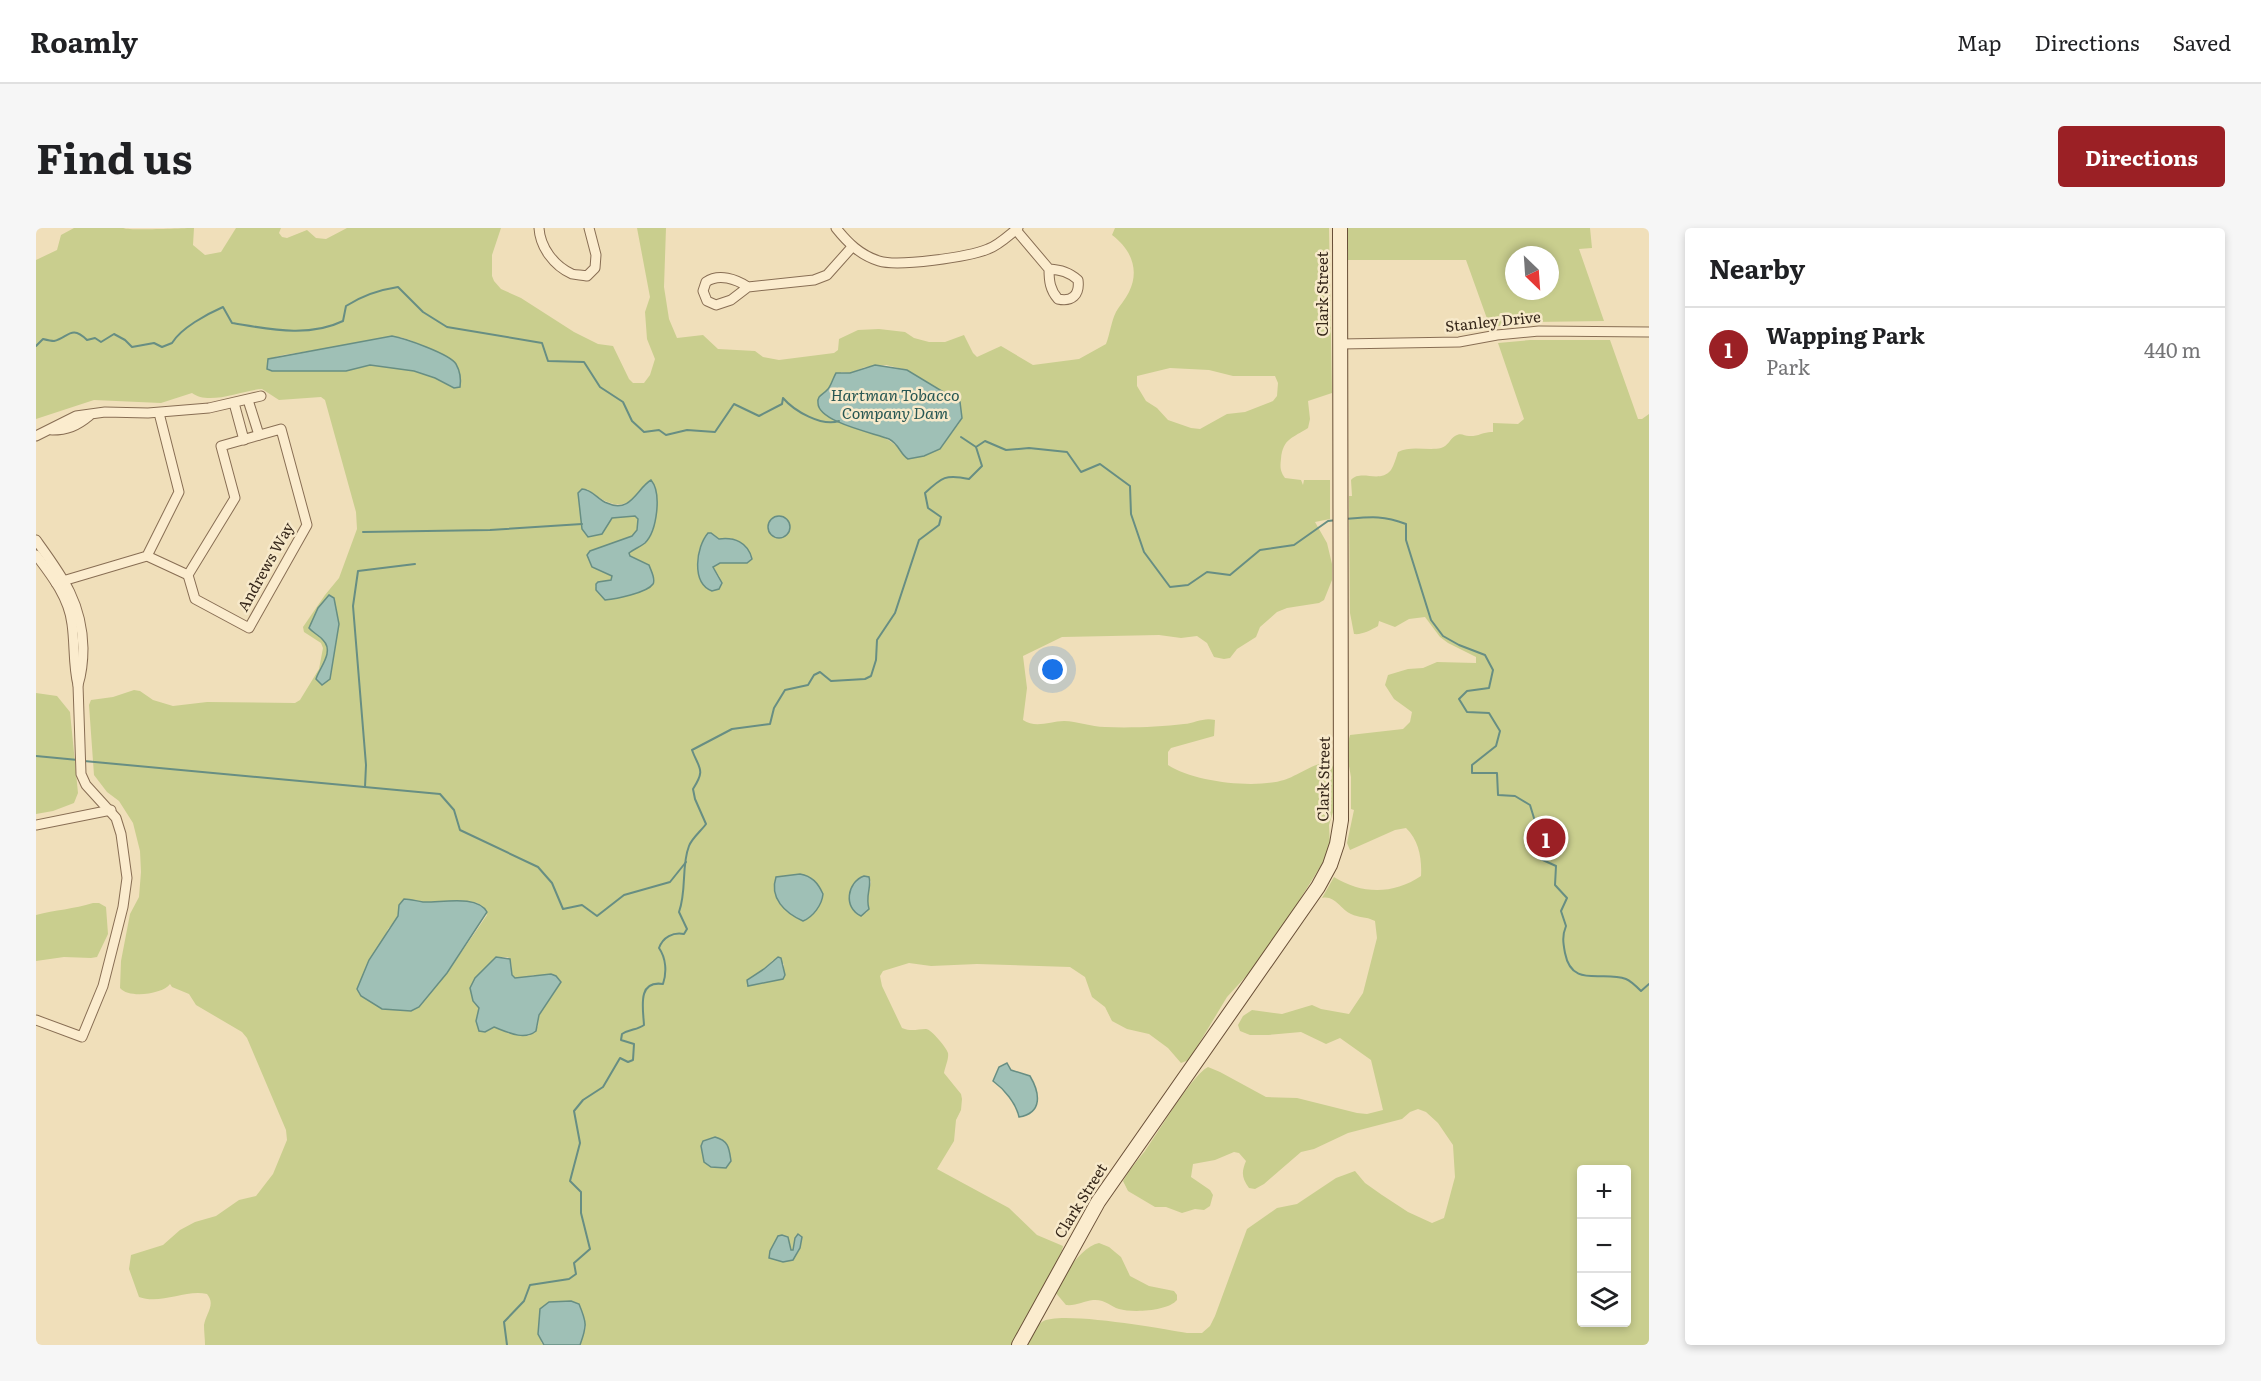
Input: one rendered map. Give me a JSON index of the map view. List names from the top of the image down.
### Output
{
  "streets": {
    "main road": ["Clark Street"],
    "street": ["Stanley Drive", "Andrews Way"]
  },
  "crossings": [
    ["Clark Street", "Stanley Drive"]
  ],
  "water": ["Hartman Tobacco Company Dam"],
  "north": "bottom right",
  "page": {
    "header": "Roamly",
    "nav": ["Map", "Directions", "Saved"],
    "title": "Find us",
    "buttons": "Directions",
    "heading": "Nearby",
    "list": [
      {
        "mark": "1",
        "name": "Wapping Park",
        "note": "Park",
        "value": "440 m"
      }
    ],
    "pins": "1",
    "map_buttons": ["+", "−"]
  }
}
